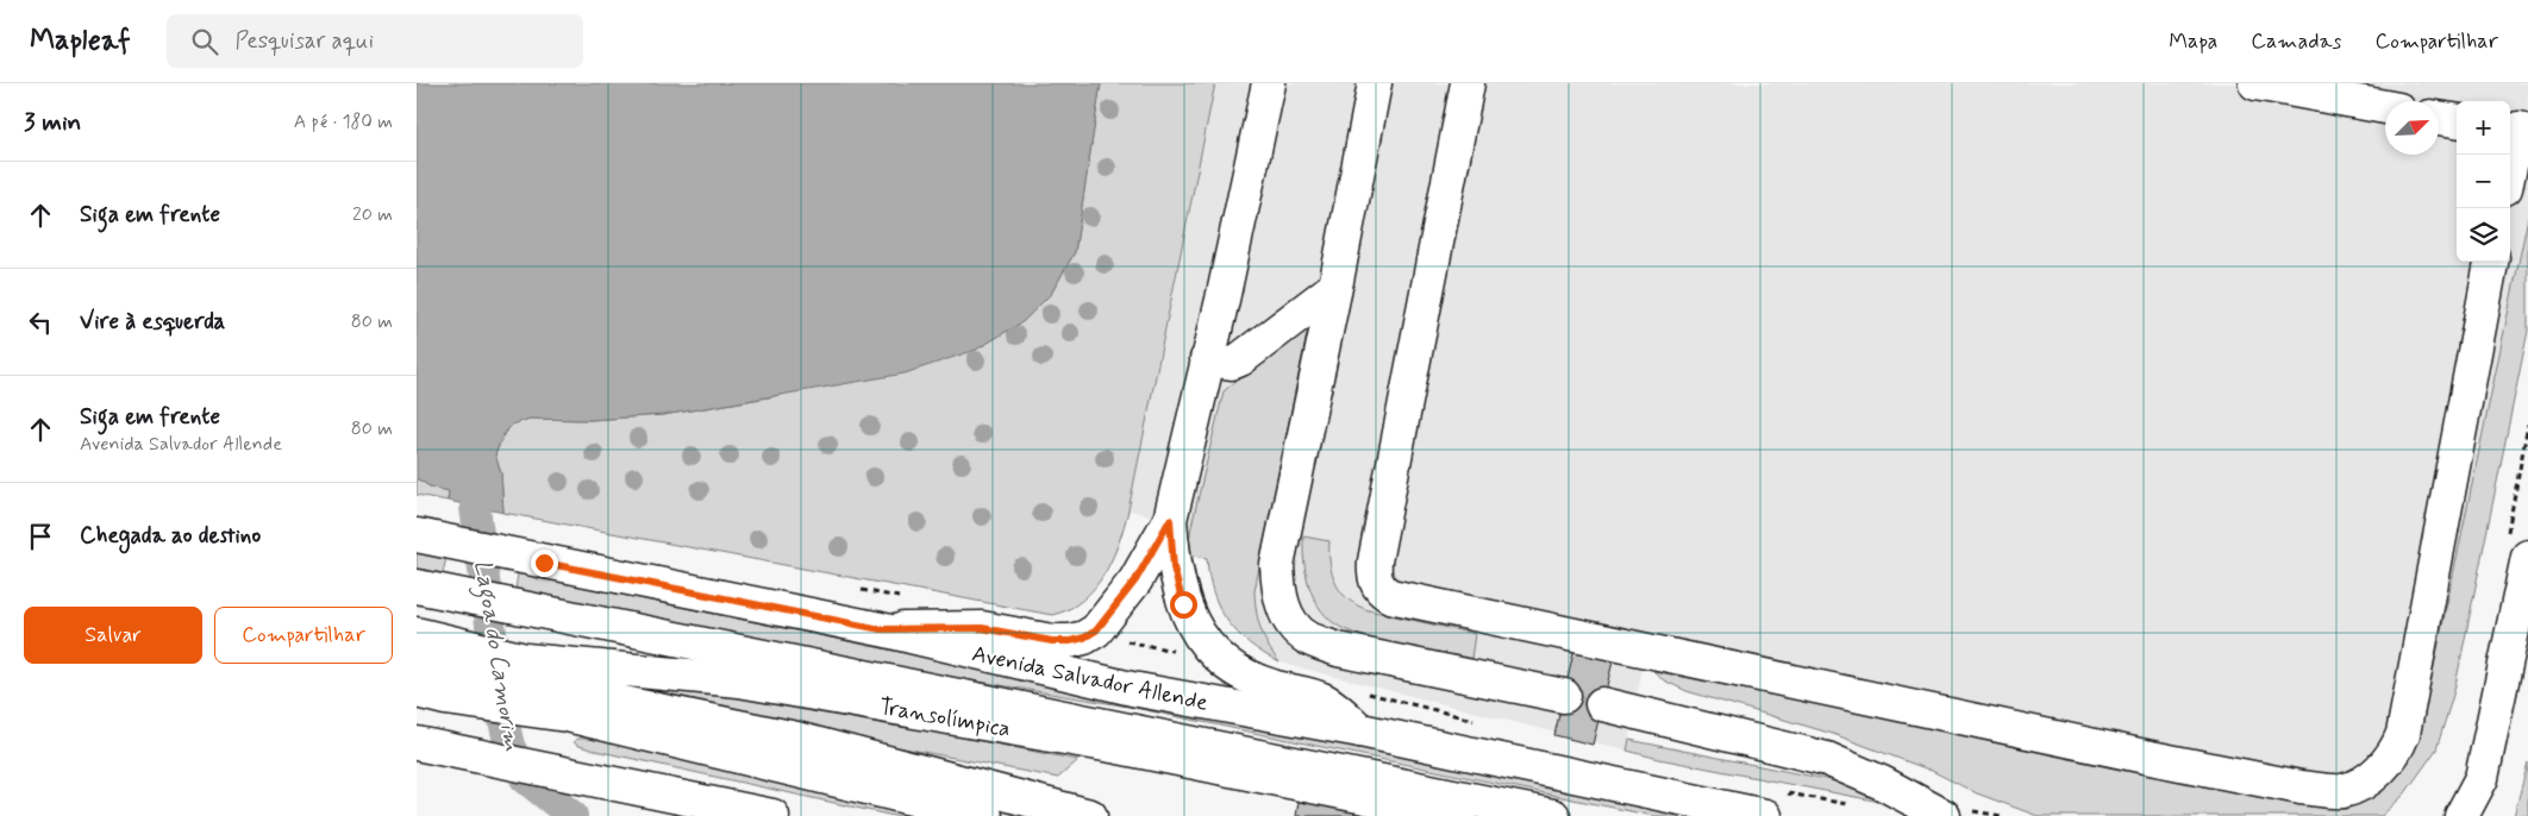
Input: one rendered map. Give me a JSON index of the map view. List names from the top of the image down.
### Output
{
  "streets": {
    "main road": ["Avenida Salvador Allende", "Transolímpica"]
  },
  "water": ["Lagoa do Camorim"],
  "north": "top right",
  "page": {
    "header": "Mapleaf",
    "search": "Pesquisar aqui",
    "nav": ["Mapa", "Camadas", "Compartilhar"],
    "heading": ["3 min", "A pé · 180 m"],
    "map_buttons": ["+", "−"],
    "list": [
      ["Siga em frente", "20 m"],
      ["Vire à esquerda", "80 m"],
      ["Siga em frente", "Avenida Salvador Allende", "80 m"],
      "Chegada ao destino"
    ],
    "buttons": ["Salvar", "Compartilhar"]
  }
}
